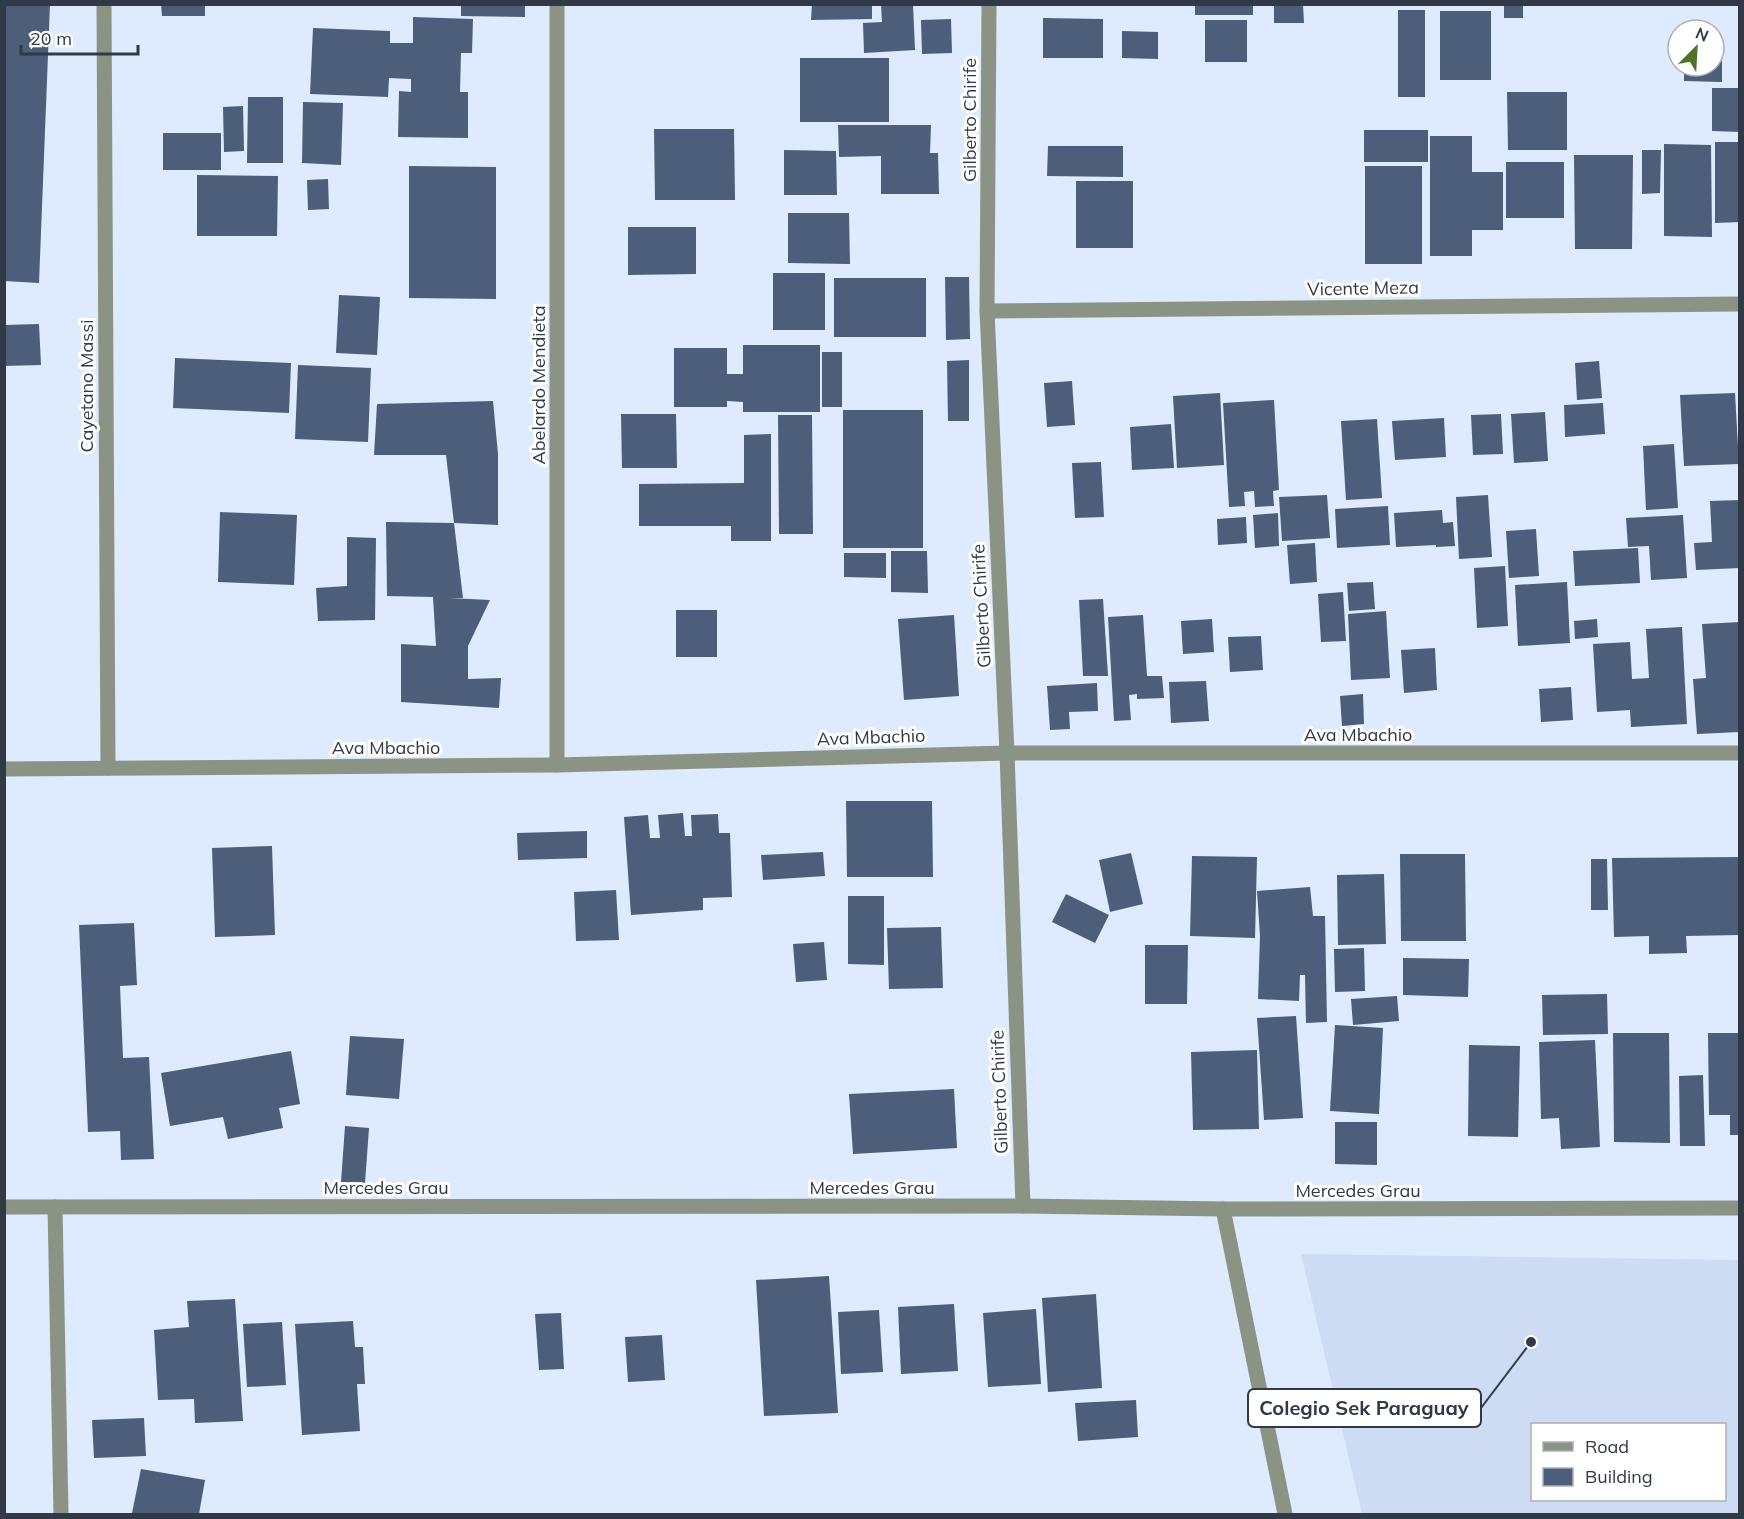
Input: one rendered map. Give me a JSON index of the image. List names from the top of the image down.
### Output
{
  "streets": {
    "street": [
      "Gilberto Chirife",
      "Vicente Meza",
      "Abelardo Mendieta",
      "Cayetano Massi",
      "Ava Mbachio",
      "Mercedes Grau"
    ]
  },
  "crossings": [
    ["Gilberto Chirife", "Vicente Meza"],
    ["Gilberto Chirife", "Ava Mbachio"],
    ["Gilberto Chirife", "Mercedes Grau"],
    ["Abelardo Mendieta", "Ava Mbachio"],
    ["Cayetano Massi", "Ava Mbachio"]
  ],
  "places": ["Colegio Sek Paraguay"],
  "legend": ["Road", "Building"],
  "scale_bar": "20 m",
  "north": "top right"
}
